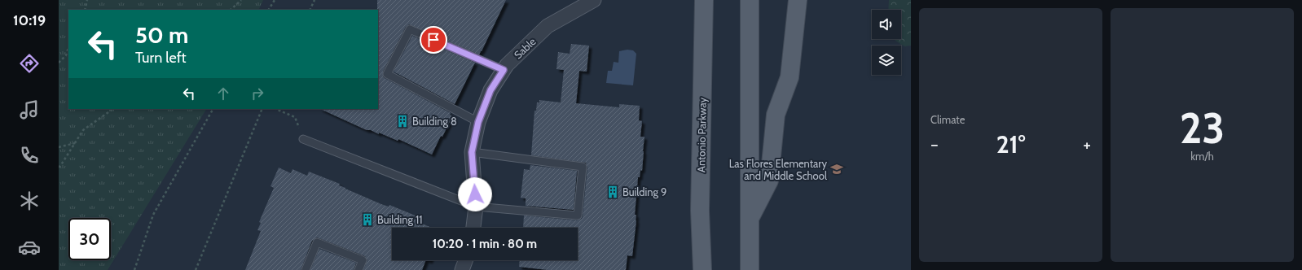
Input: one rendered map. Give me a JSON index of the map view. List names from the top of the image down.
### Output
{
  "streets": {
    "main road": ["Antonio Parkway"],
    "street": ["Sable"]
  },
  "places": {
    "building": ["Building 8", "Building 9", "Building 11"],
    "school or university": ["Las Flores Elementary and Middle School"]
  },
  "page": {
    "tabs": "10:19",
    "tile": [
      "Climate",
      ["23", "km/h"]
    ],
    "turn": ["50 m", "Turn left"],
    "heat": ["−", "21°", "+"],
    "limit": "30",
    "trip": "10:20 · 1 min · 80 m"
  }
}
